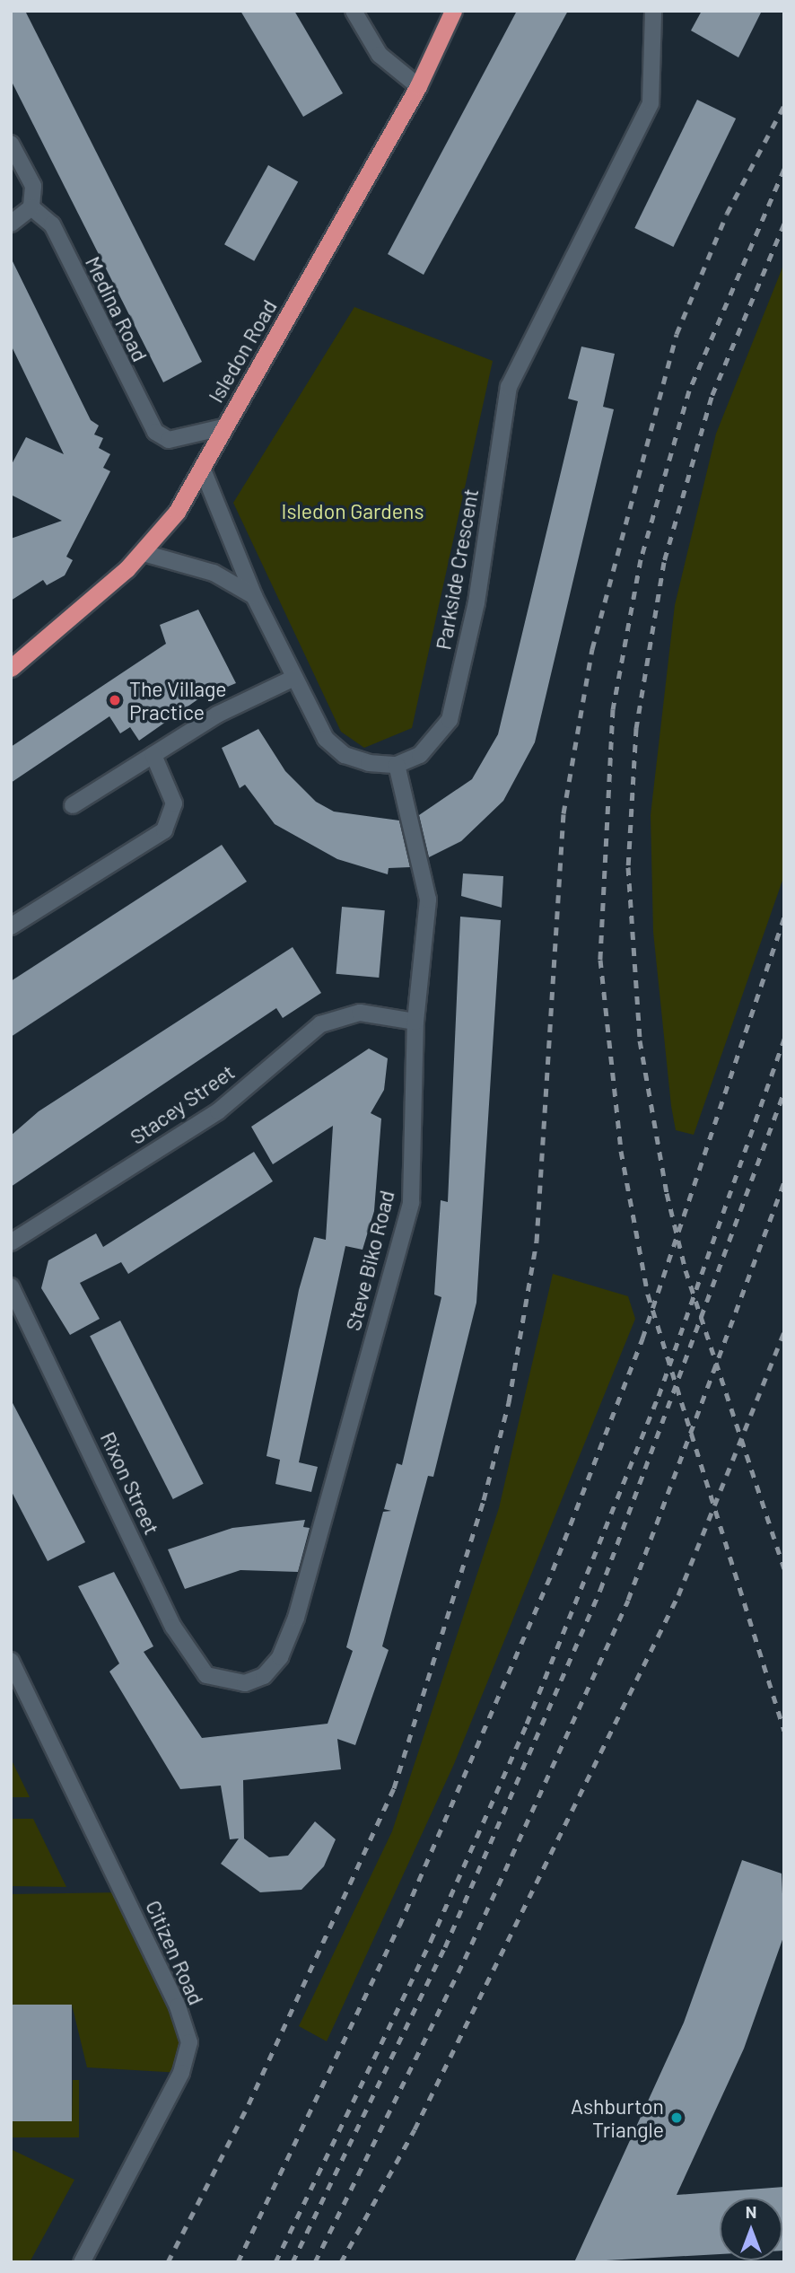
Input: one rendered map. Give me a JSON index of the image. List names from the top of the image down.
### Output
{
  "streets": {
    "highway": ["Isledon Road"],
    "street": [
      "Medina Road",
      "Parkside Crescent",
      "Stacey Street",
      "Steve Biko Road",
      "Rixon Street",
      "Citizen Road"
    ]
  },
  "crossings": [
    ["Medina Road", "Isledon Road"],
    ["Parkside Crescent", "Steve Biko Road"],
    ["Stacey Street", "Steve Biko Road"],
    ["Steve Biko Road", "Rixon Street"]
  ],
  "parks": ["Isledon Gardens"],
  "places": ["The Village Practice", "Ashburton Triangle"],
  "north": "top"
}
